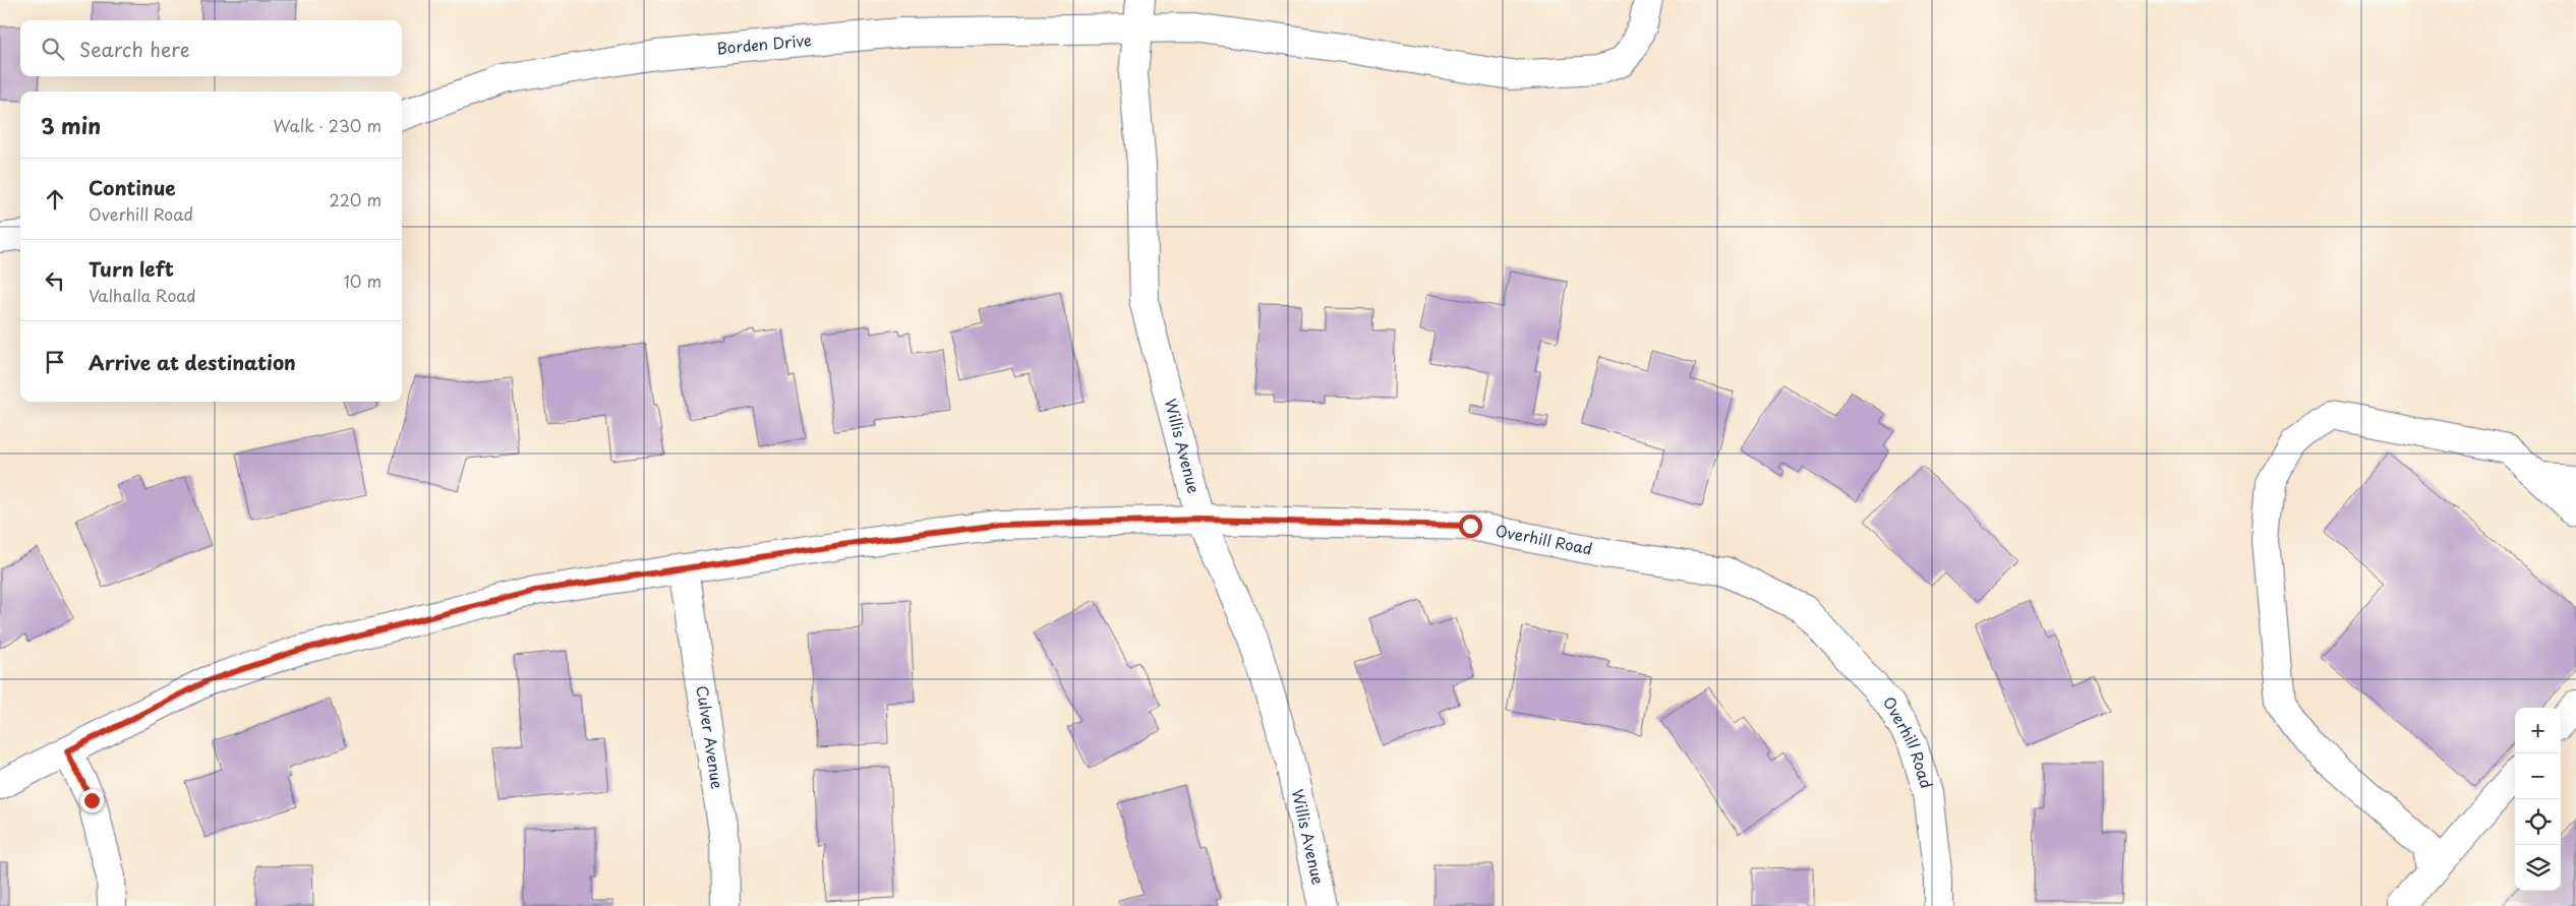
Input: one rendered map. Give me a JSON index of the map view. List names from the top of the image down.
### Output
{
  "streets": {
    "street": [
      "Borden Drive",
      "Willis Avenue",
      "Overhill Road",
      "Culver Avenue"
    ]
  },
  "crossings": [
    ["Borden Drive", "Willis Avenue"],
    ["Willis Avenue", "Overhill Road"],
    ["Overhill Road", "Culver Avenue"]
  ],
  "page": {
    "search": "Search here",
    "heading": ["3 min", "Walk · 230 m"],
    "list": [
      ["Continue", "Overhill Road", "220 m"],
      ["Turn left", "Valhalla Road", "10 m"],
      "Arrive at destination"
    ],
    "map_buttons": ["+", "−"]
  }
}
